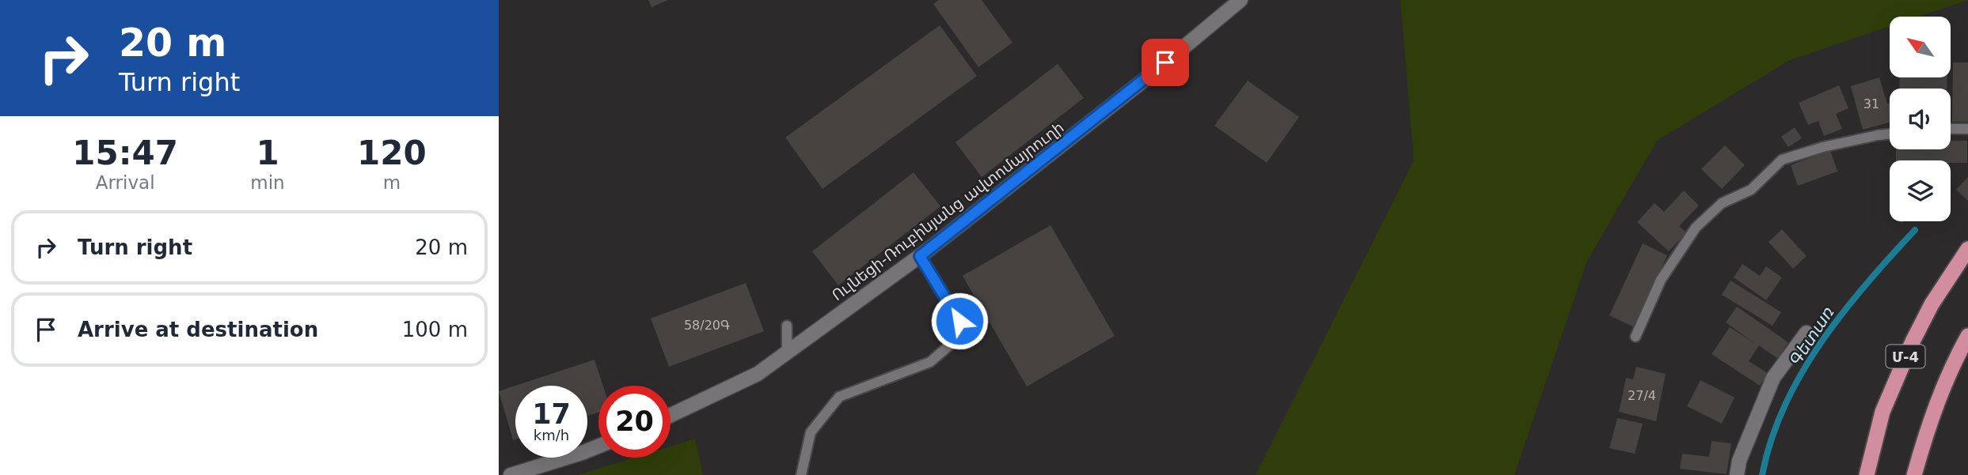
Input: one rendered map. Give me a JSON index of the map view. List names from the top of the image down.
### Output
{
  "streets": {
    "highway": ["Մ-4"],
    "street": ["Ուլնեցի-Ռուբինյանց ավտոմայրուղի"]
  },
  "water": ["Գետառ"],
  "house_numbers": ["31", "58/20Գ", "27/4"],
  "north": "top left",
  "page": {
    "turn": ["20 m", "Turn right"],
    "eta": [
      "15:47",
      "Arrival",
      "1",
      "min",
      "120",
      "m"
    ],
    "list": [
      {
        "name": "Turn right",
        "value": "20 m"
      },
      {
        "name": "Arrive at destination",
        "value": "100 m"
      }
    ],
    "speed": "17 km/h",
    "limit": "20"
  }
}
